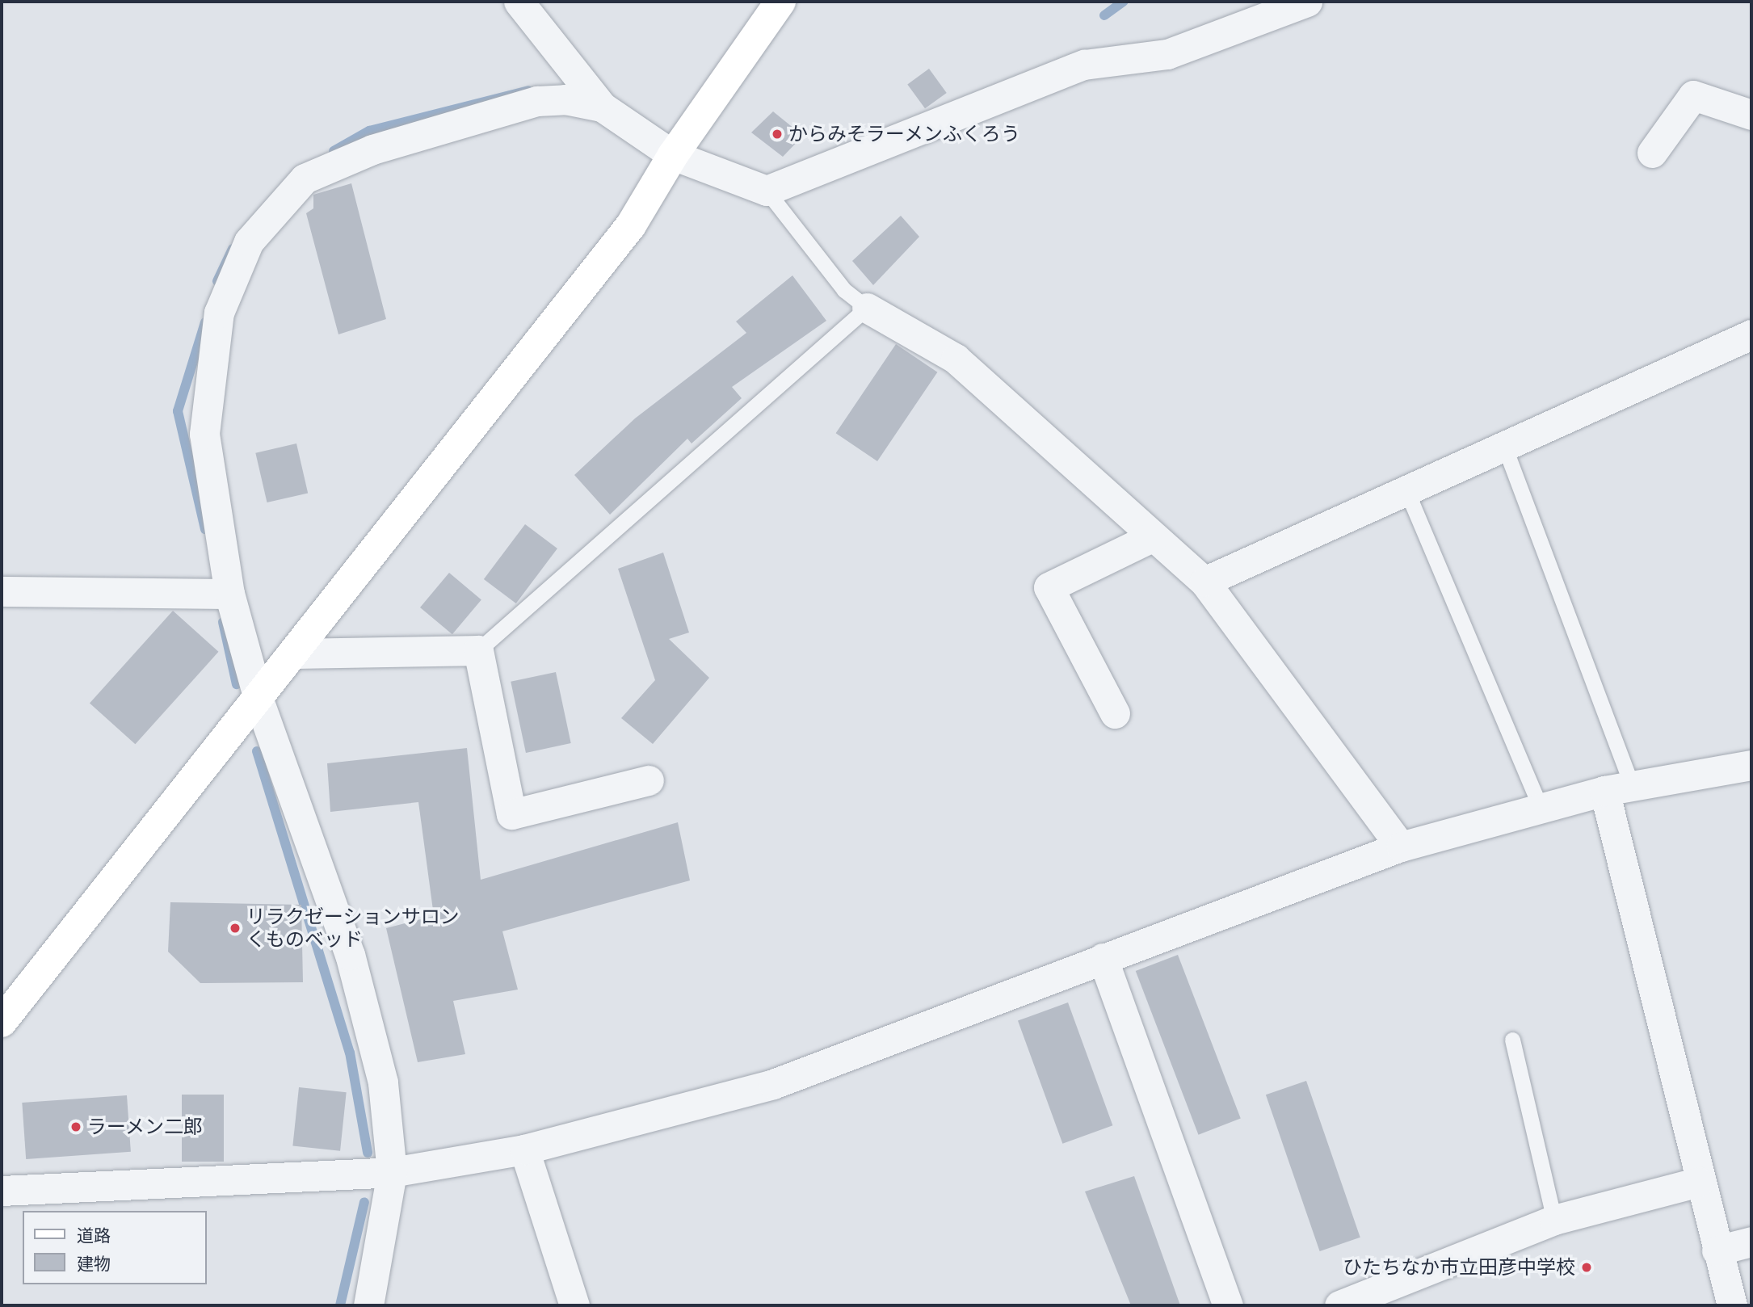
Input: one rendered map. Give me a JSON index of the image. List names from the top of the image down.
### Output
{
  "places": [
    "からみそラーメンふくろう",
    "リラクゼーションサロン くものベッド",
    "ラーメン二郎",
    "ひたちなか市立田彦中学校"
  ],
  "legend": ["道路", "建物"]
}
